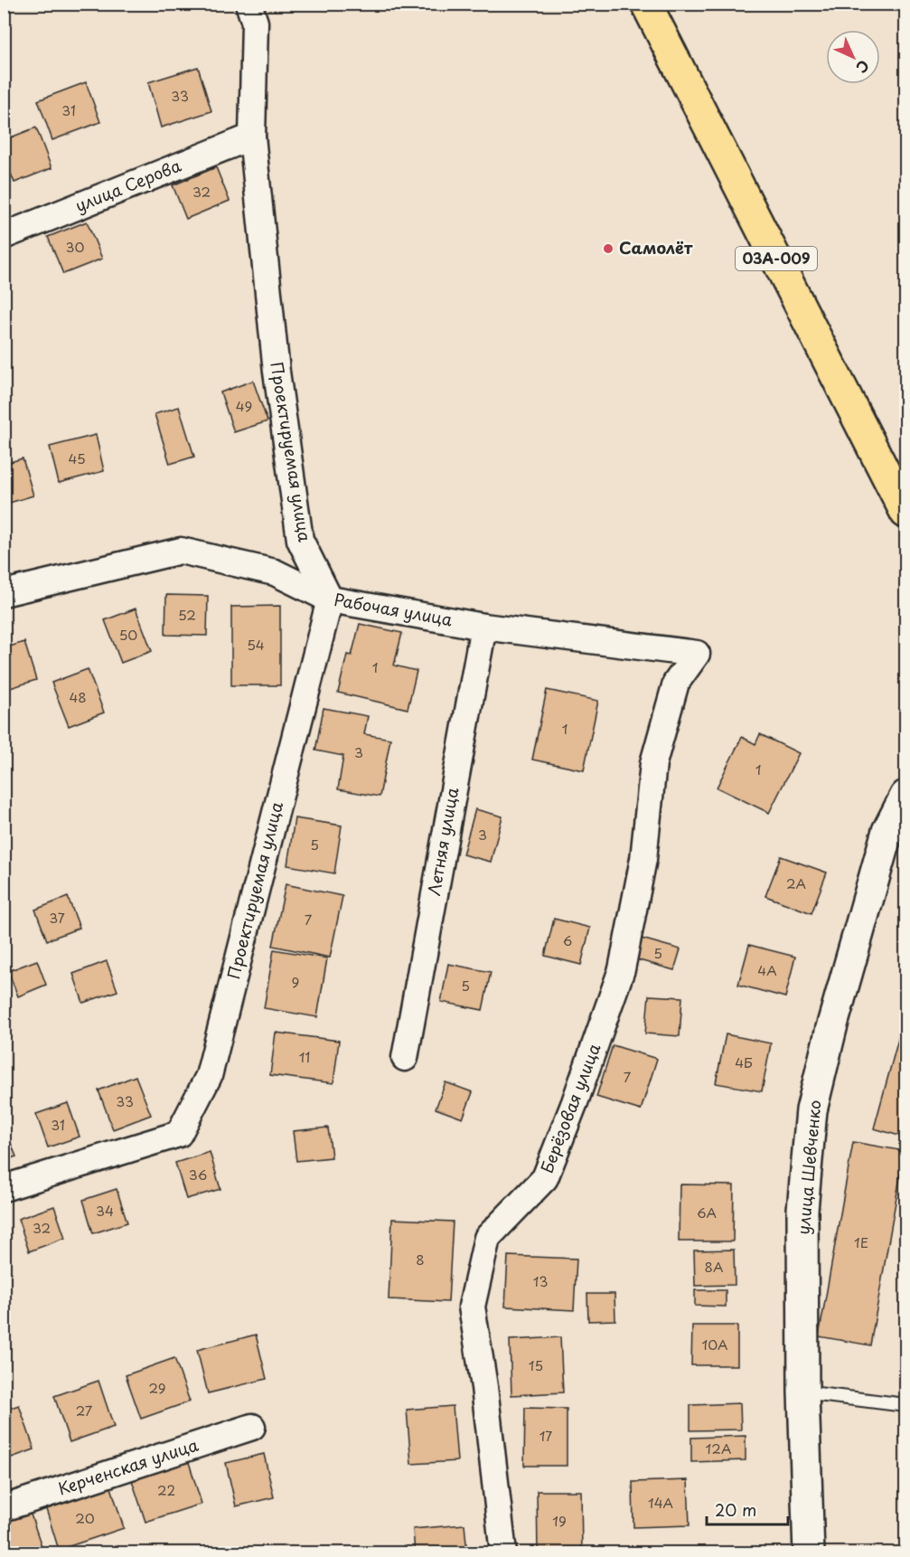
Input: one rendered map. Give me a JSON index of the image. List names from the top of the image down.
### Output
{
  "streets": {
    "main road": ["03А-009", "улица Шевченко"],
    "street": [
      "улица Серова",
      "Проектируемая улица",
      "Рабочая улица",
      "Летняя улица",
      "Берёзовая улица",
      "Керченская улица"
    ]
  },
  "crossings": [
    ["улица Серова", "Проектируемая улица"],
    ["Проектируемая улица", "Рабочая улица"],
    ["Рабочая улица", "Летняя улица"],
    ["Рабочая улица", "Берёзовая улица"]
  ],
  "places": ["Самолёт"],
  "house_numbers": [
    "33",
    "31",
    "32",
    "30",
    "49",
    "45",
    "52",
    "50",
    "54",
    "1",
    "48",
    "1",
    "3",
    "1",
    "3",
    "5",
    "2А",
    "37",
    "7",
    "6",
    "5",
    "4А",
    "9",
    "5",
    "11",
    "4Б",
    "7",
    "33",
    "31",
    "36",
    "34",
    "6А",
    "32",
    "1Е",
    "8",
    "8А",
    "13",
    "10А",
    "15",
    "29",
    "27",
    "17",
    "12А",
    "22",
    "14А",
    "20",
    "19"
  ],
  "scale_bar": "20 m",
  "north": "bottom right"
}
